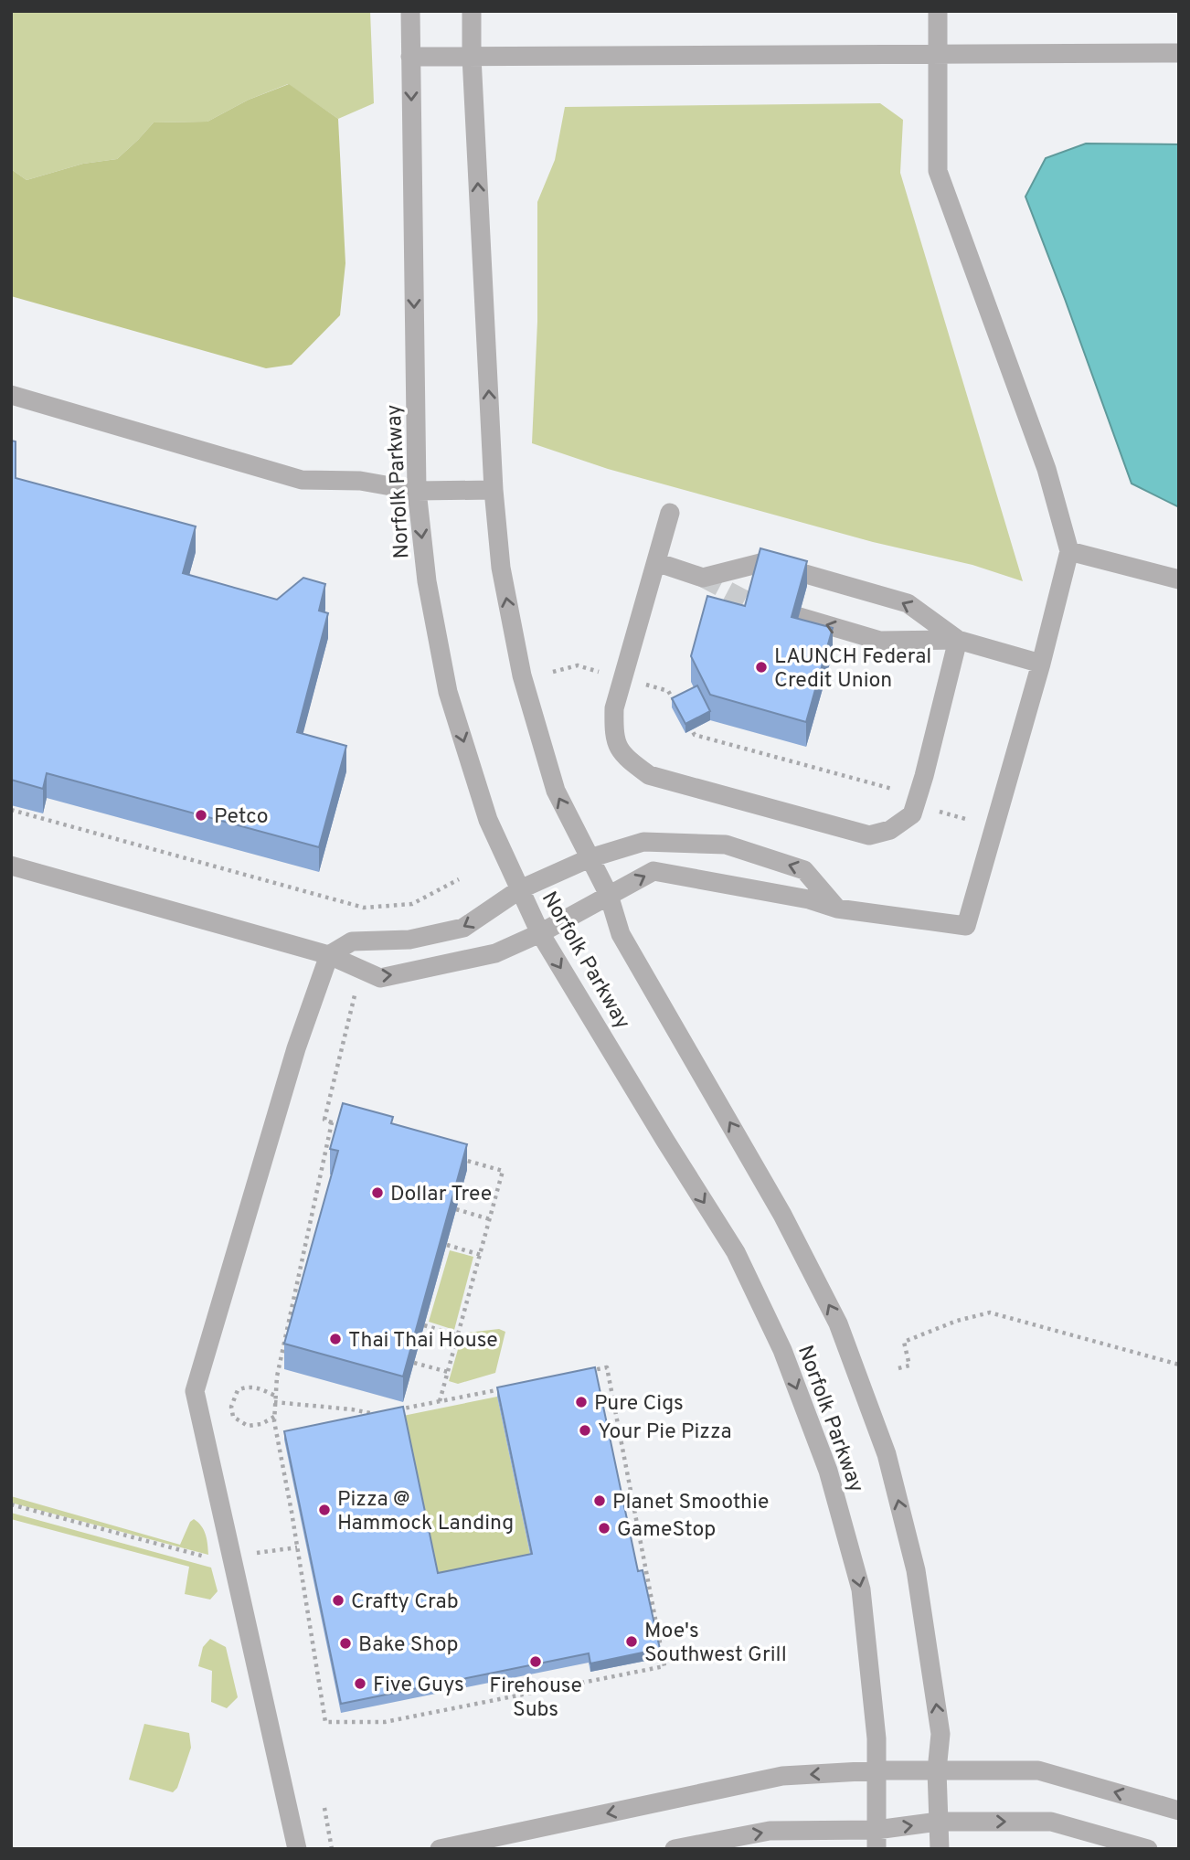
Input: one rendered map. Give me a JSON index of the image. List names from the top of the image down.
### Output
{
  "streets": {
    "street": ["Norfolk Parkway"]
  },
  "places": [
    "LAUNCH Federal Credit Union",
    "Petco",
    "Dollar Tree",
    "Thai Thai House",
    "Pure Cigs",
    "Your Pie Pizza",
    "Planet Smoothie",
    "Pizza @ Hammock Landing",
    "GameStop",
    "Crafty Crab",
    "Moe's Southwest Grill",
    "Bake Shop",
    "Firehouse Subs",
    "Five Guys"
  ]
}
